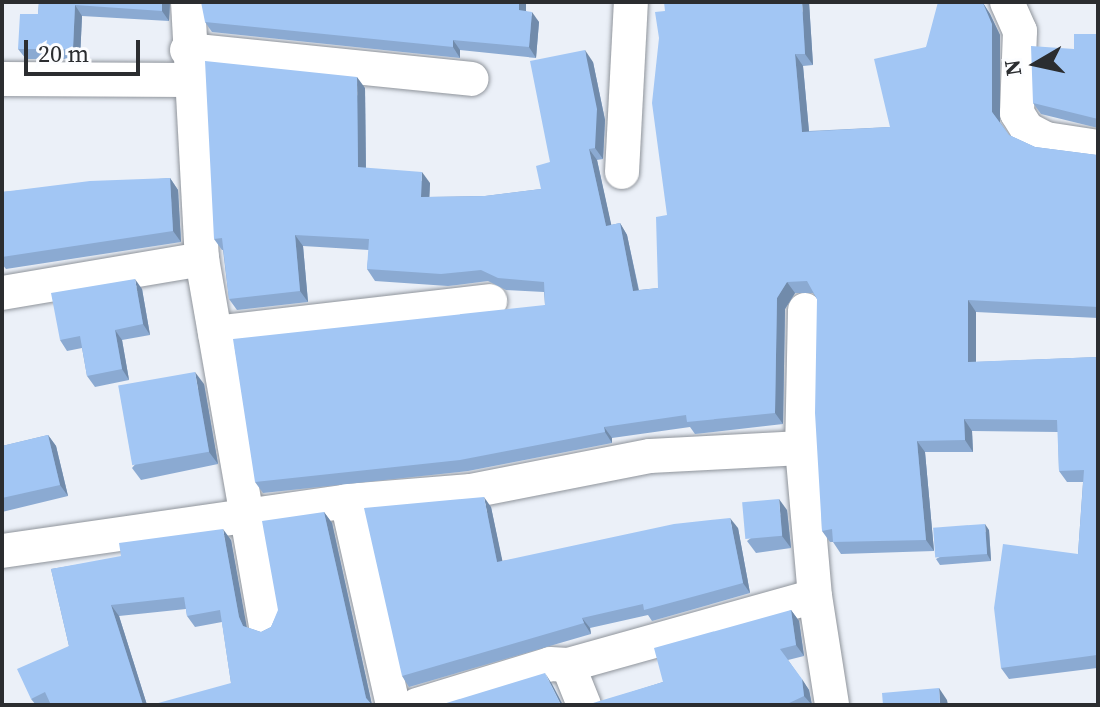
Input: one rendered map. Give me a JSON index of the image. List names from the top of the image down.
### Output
{
  "scale_bar": "20 m",
  "north": "left"
}
